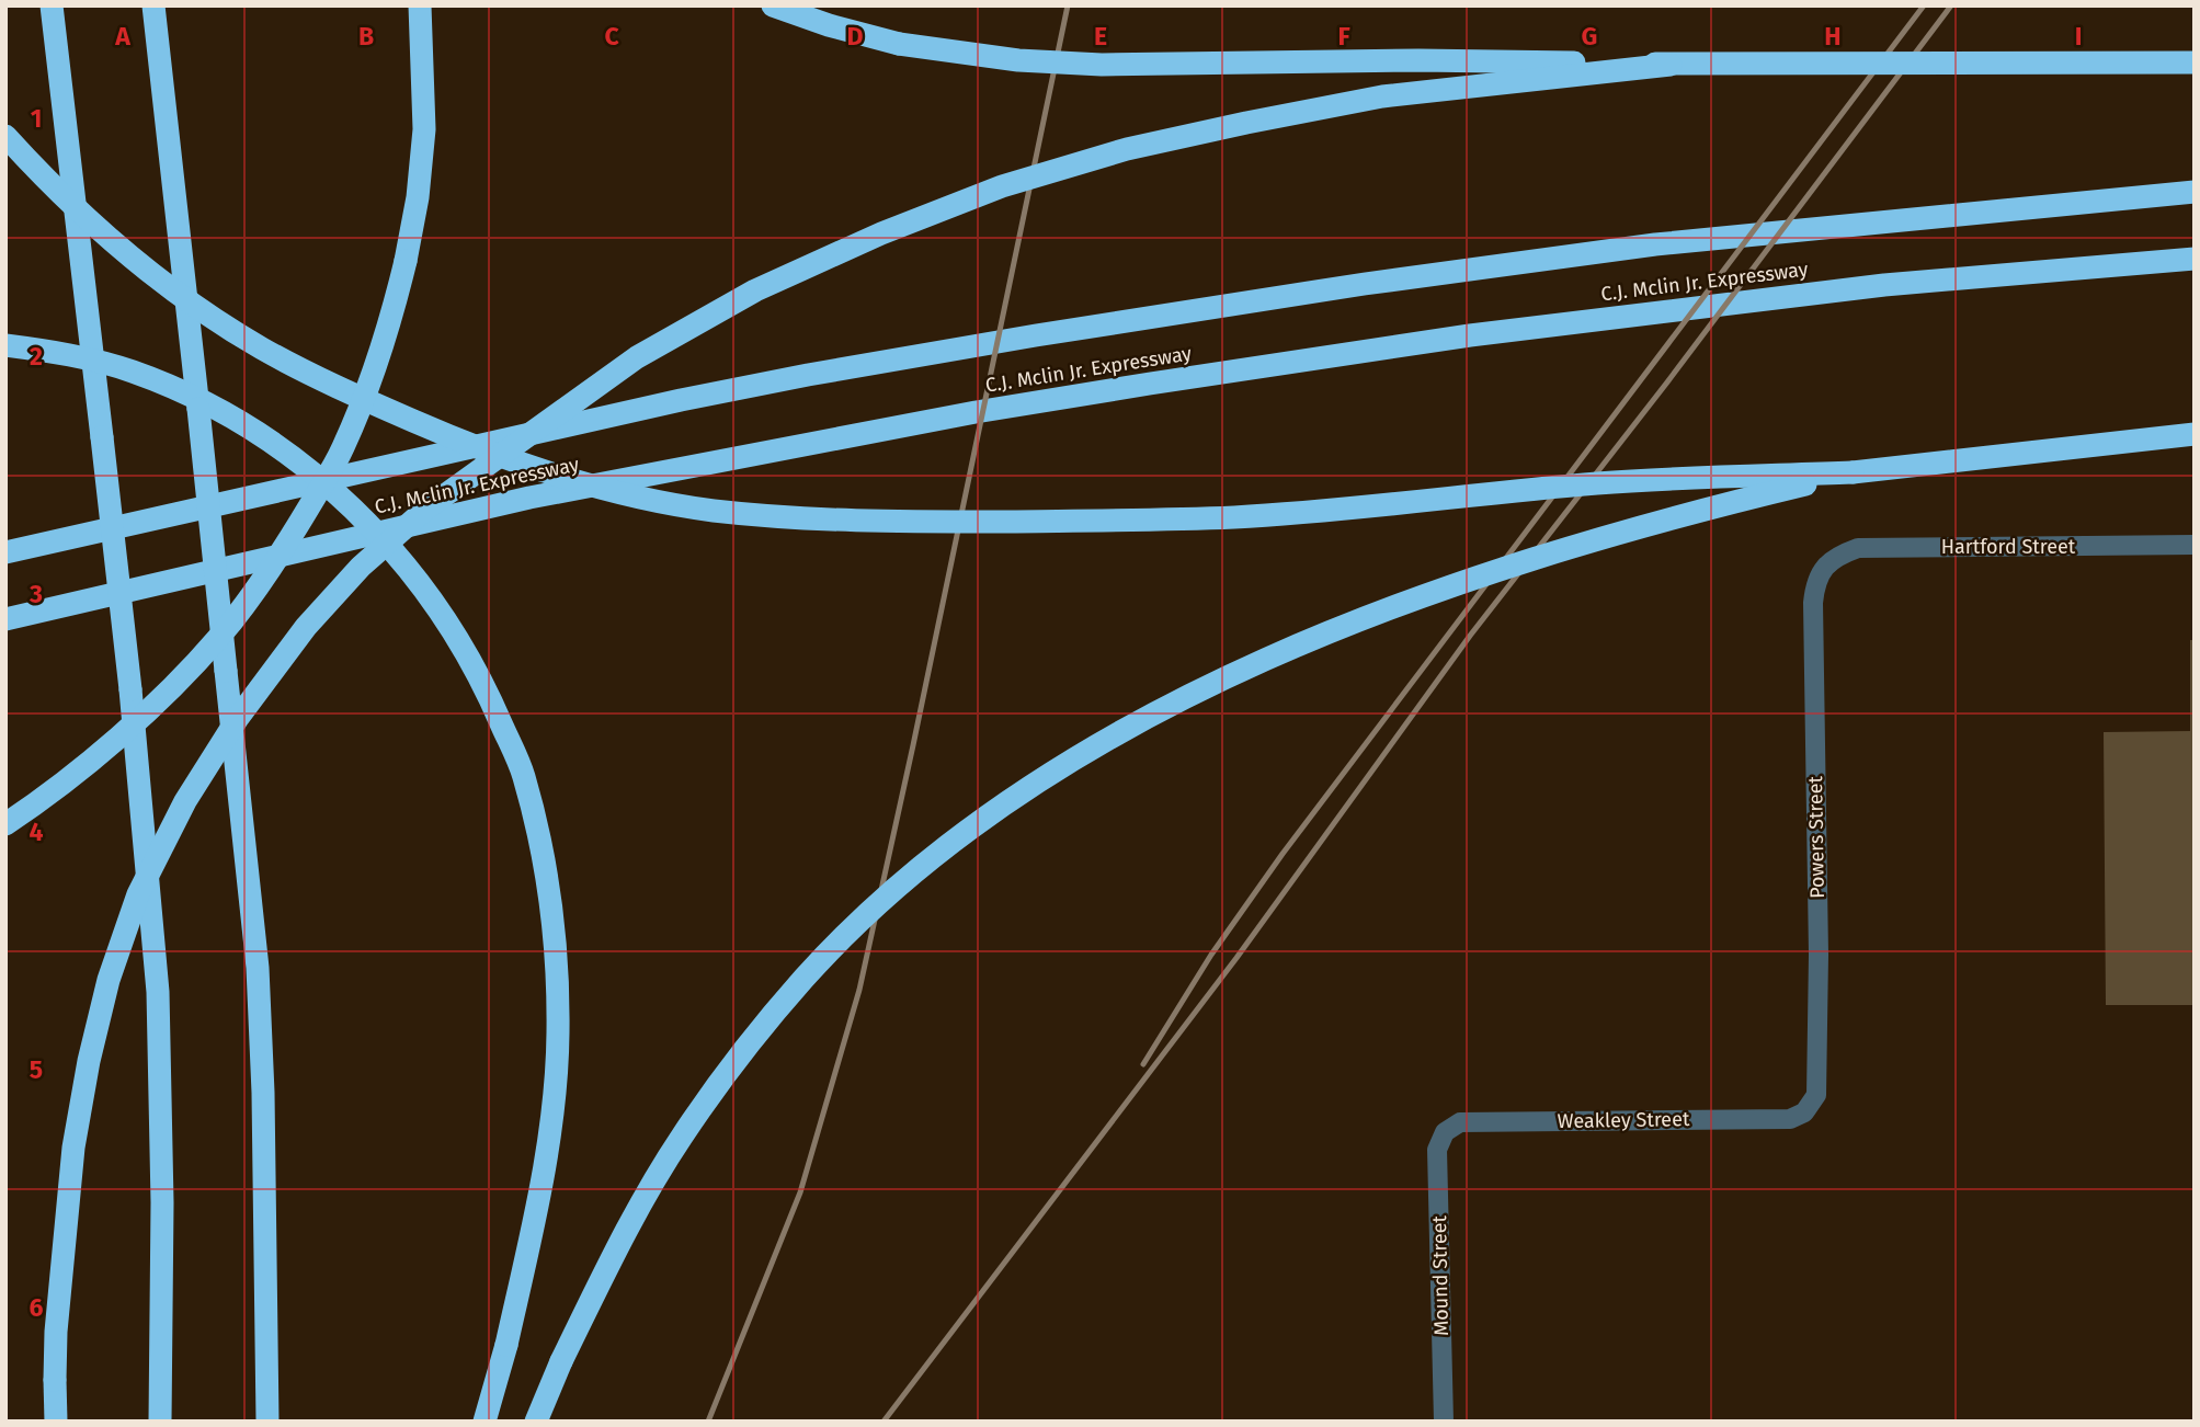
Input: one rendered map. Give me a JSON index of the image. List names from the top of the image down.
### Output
{
  "streets": {
    "highway": ["C.J. Mclin Jr. Expressway"],
    "street": [
      "Hartford Street",
      "Powers Street",
      "Weakley Street",
      "Mound Street"
    ]
  },
  "crossings": [
    ["Hartford Street", "Powers Street"],
    ["Powers Street", "Weakley Street"],
    ["Weakley Street", "Mound Street"]
  ],
  "grid": {
    "columns": [
      "A",
      "B",
      "C",
      "D",
      "E",
      "F",
      "G",
      "H",
      "I"
    ],
    "rows": [
      "1",
      "2",
      "3",
      "4",
      "5",
      "6"
    ]
  }
}
